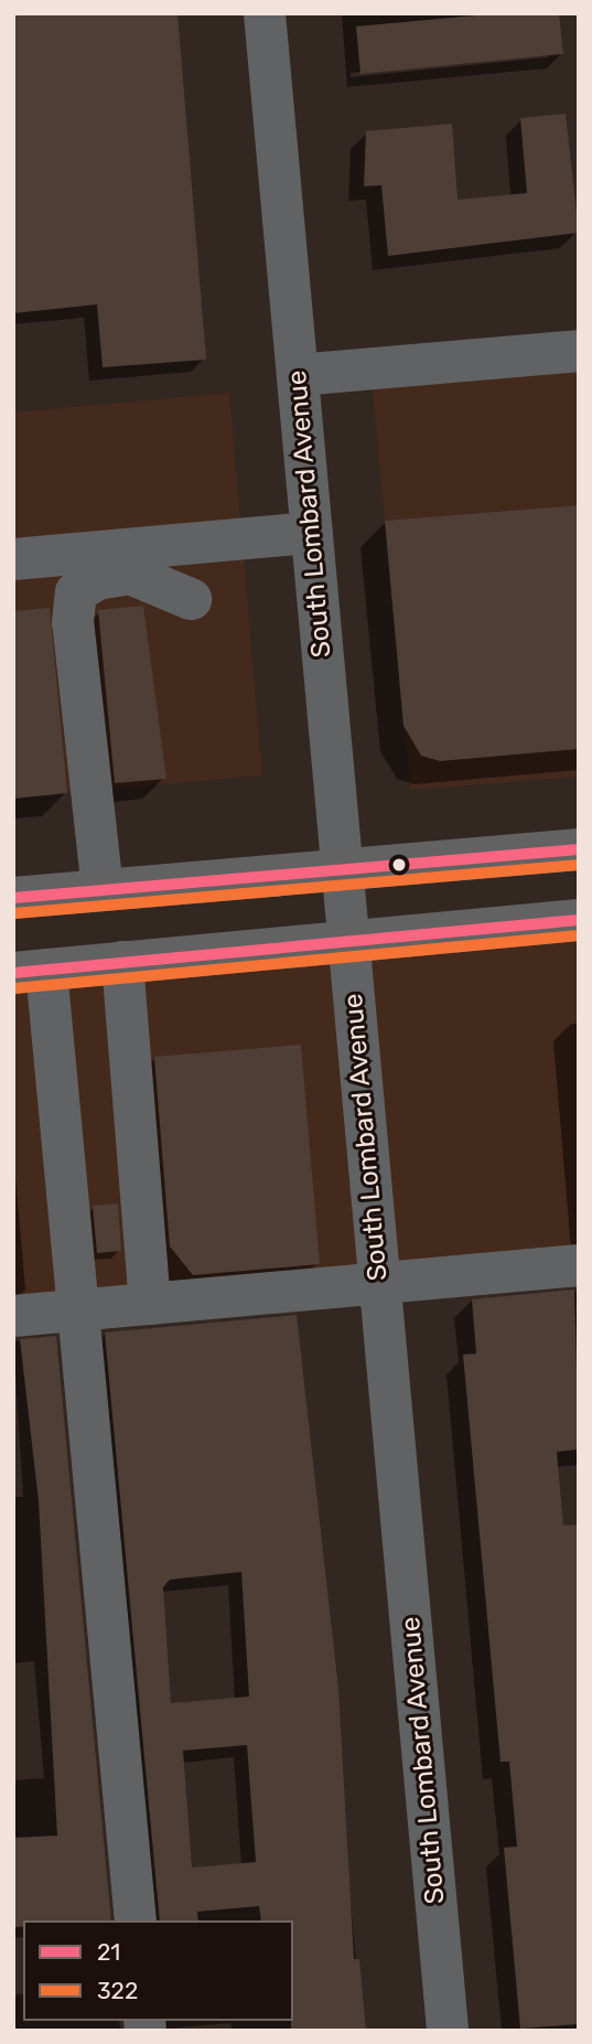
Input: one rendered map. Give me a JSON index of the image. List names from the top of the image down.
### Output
{
  "streets": {
    "street": ["South Lombard Avenue"]
  },
  "lines": ["transit line 21", "transit line 322"],
  "legend": ["21", "322"]
}
